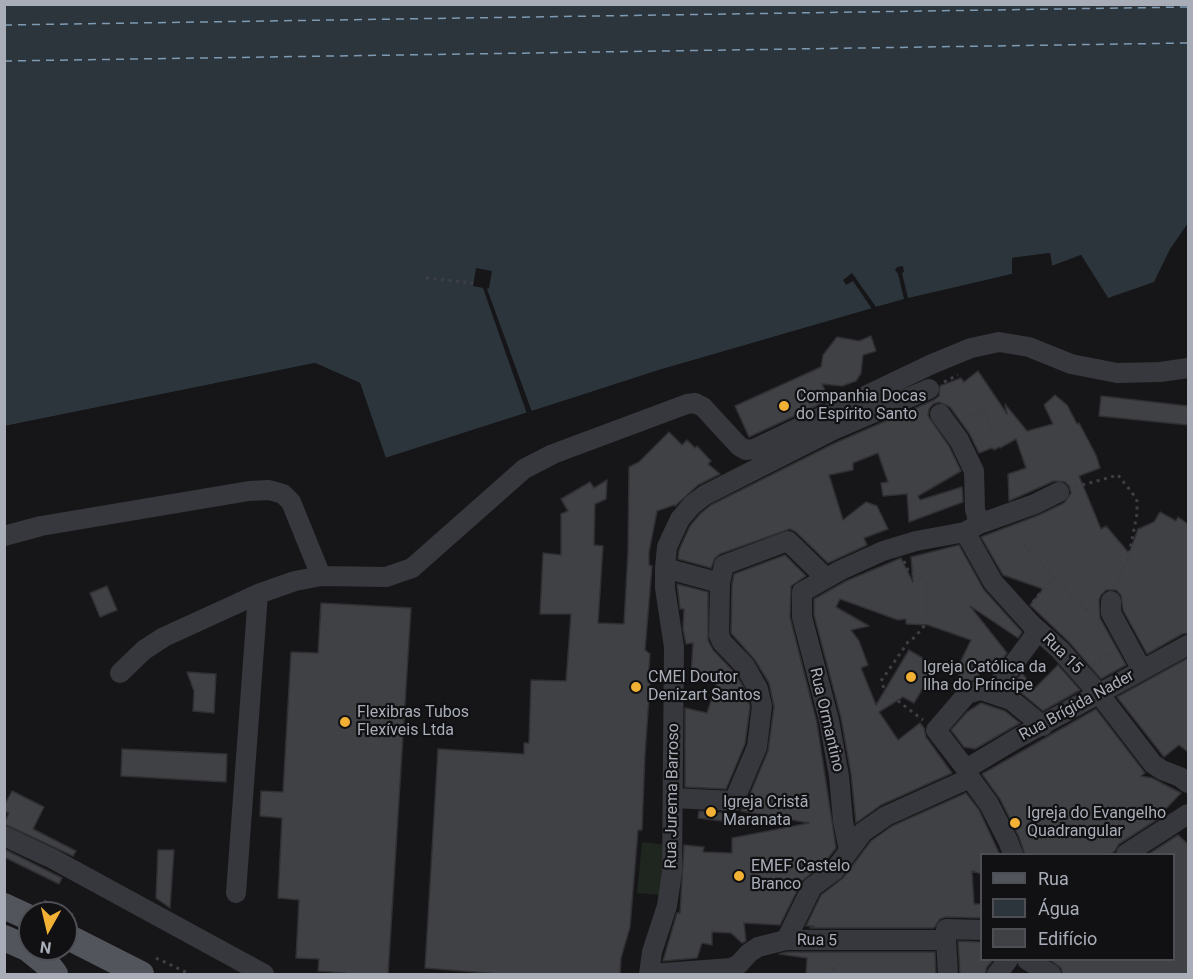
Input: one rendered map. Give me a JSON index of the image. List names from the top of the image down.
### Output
{
  "streets": {
    "street": [
      "Rua 15",
      "Rua Brígida Nader",
      "Rua Ormantino",
      "Rua Jurema Barroso",
      "Rua 5"
    ]
  },
  "crossings": [
    ["Rua 15", "Rua Brígida Nader"],
    ["Rua Brígida Nader", "Rua Ormantino"],
    ["Rua Brígida Nader", "Rua 5"],
    ["Rua Jurema Barroso", "Rua 5"]
  ],
  "places": [
    "Companhia Docas do Espírito Santo",
    "Igreja Católica da Ilha do Príncipe",
    "CMEI Doutor Denizart Santos",
    "Flexibras Tubos Flexíveis Ltda",
    "Igreja Cristã Maranata",
    "Igreja do Evangelho Quadrangular",
    "EMEF Castelo Branco"
  ],
  "legend": ["Rua", "Água", "Edifício"],
  "north": "bottom"
}
